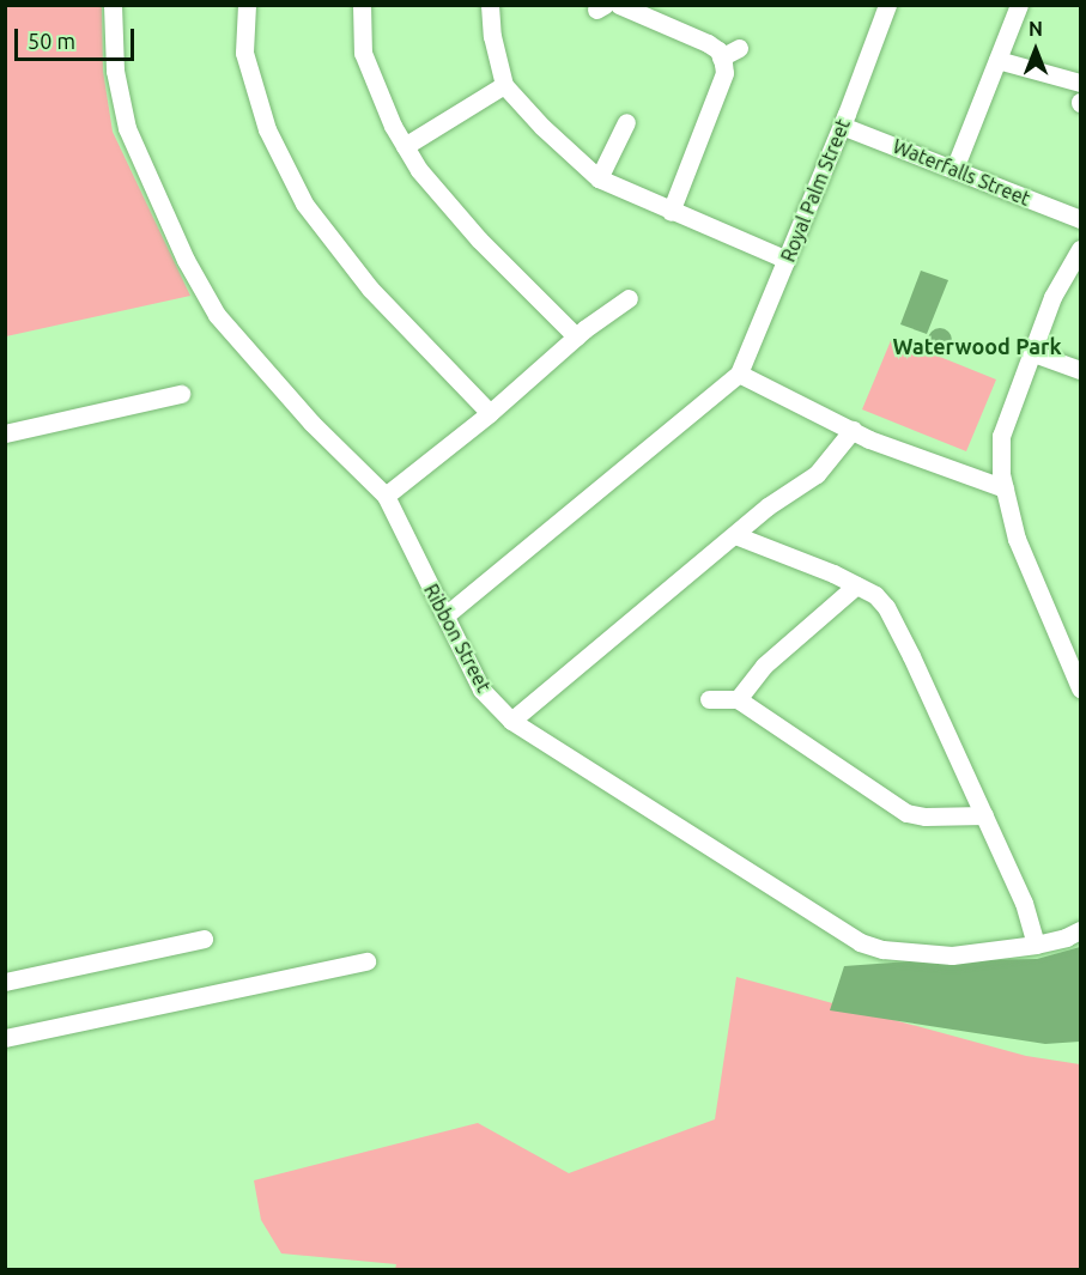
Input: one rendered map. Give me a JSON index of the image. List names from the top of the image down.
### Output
{
  "streets": {
    "street": ["Waterfalls Street", "Royal Palm Street", "Ribbon Street"]
  },
  "crossings": [
    ["Waterfalls Street", "Royal Palm Street"]
  ],
  "districts": ["Waterwood Park"],
  "scale_bar": "50 m",
  "north": "top"
}
